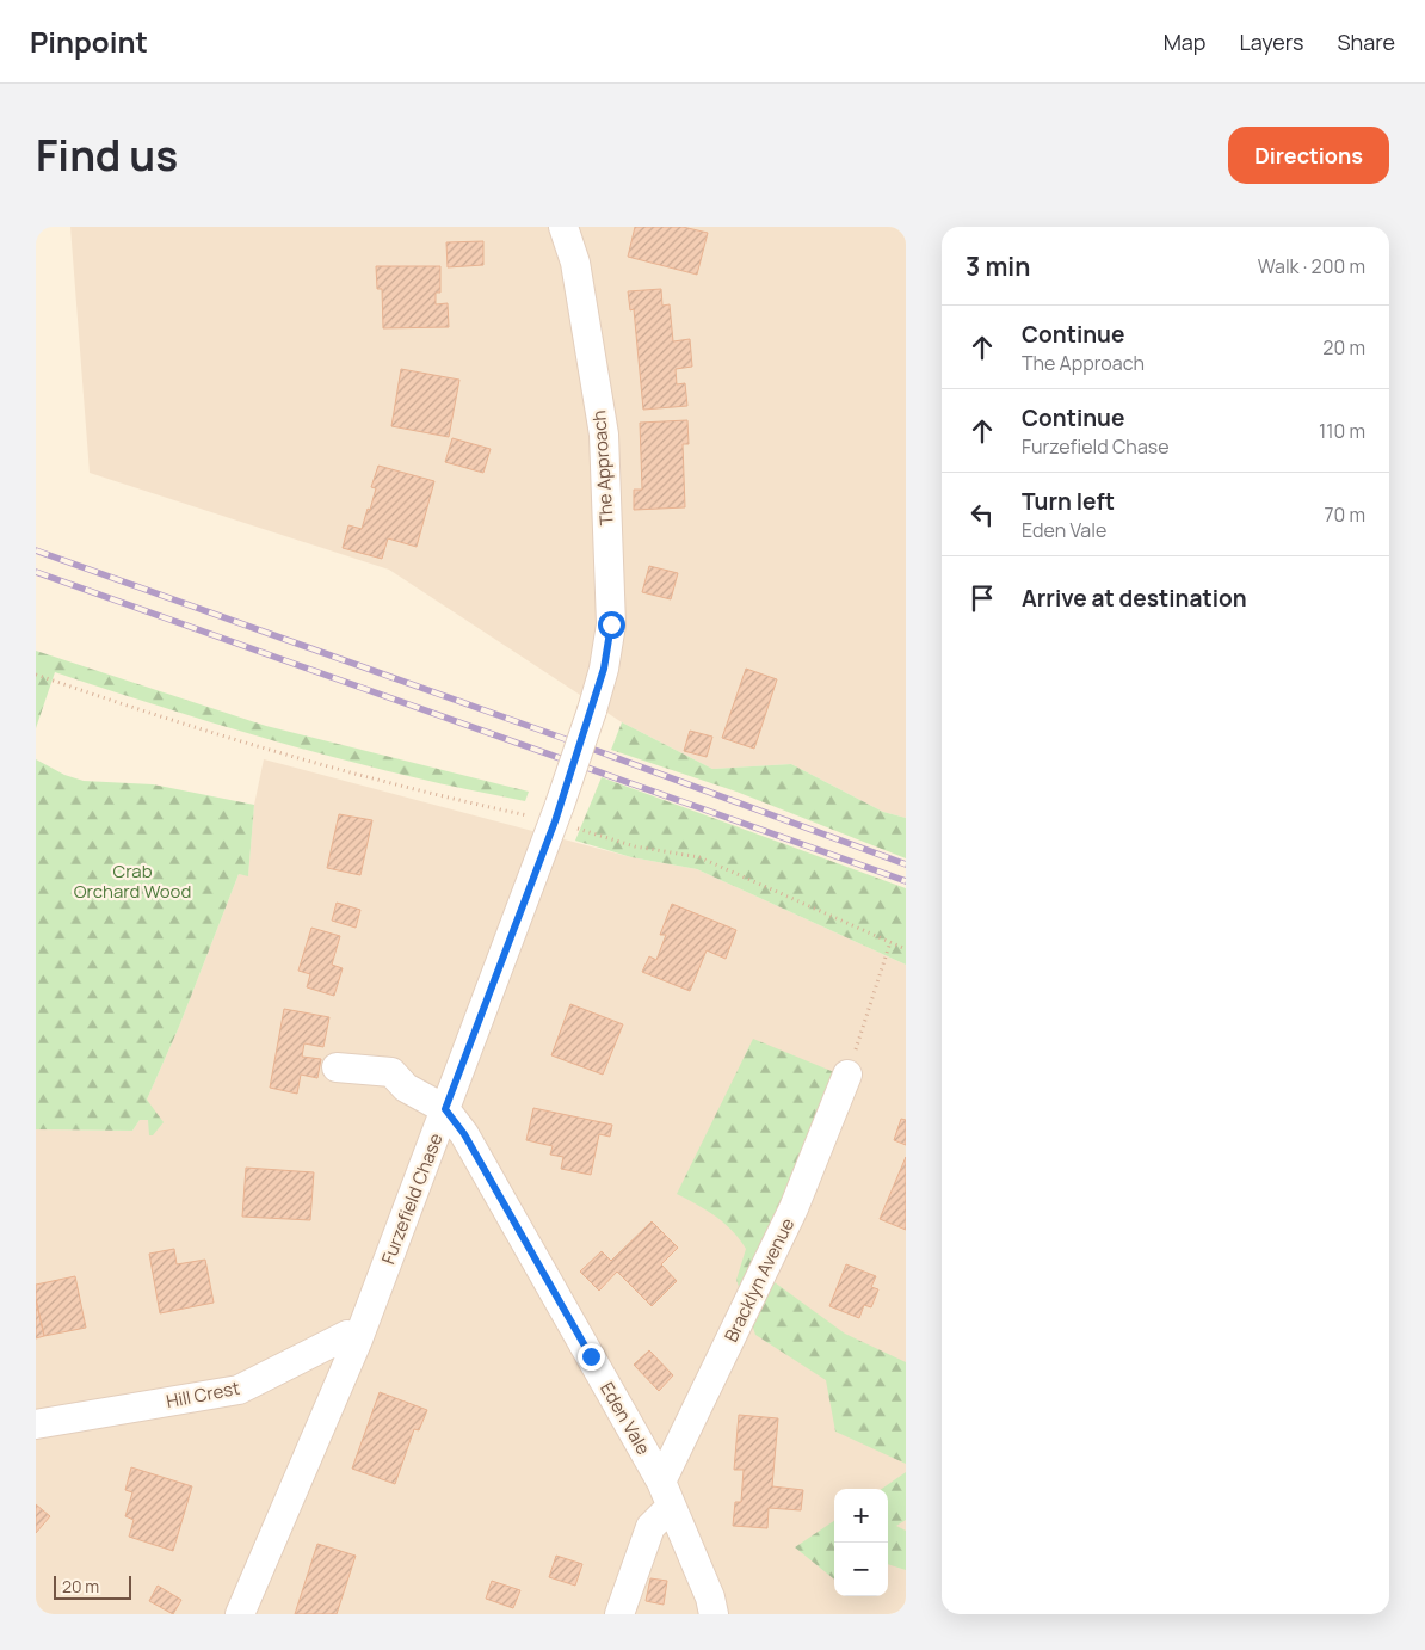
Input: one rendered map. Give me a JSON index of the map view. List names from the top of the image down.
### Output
{
  "streets": {
    "street": [
      "The Approach",
      "Furzefield Chase",
      "Bracklyn Avenue",
      "Hill Crest",
      "Eden Vale"
    ]
  },
  "crossings": [
    ["The Approach", "Furzefield Chase"],
    ["Furzefield Chase", "Hill Crest"],
    ["Furzefield Chase", "Eden Vale"],
    ["Bracklyn Avenue", "Eden Vale"]
  ],
  "parks": ["Crab Orchard Wood"],
  "scale_bar": "20 m",
  "page": {
    "header": "Pinpoint",
    "nav": ["Map", "Layers", "Share"],
    "title": "Find us",
    "buttons": "Directions",
    "heading": ["3 min", "Walk · 200 m"],
    "list": [
      ["Continue", "The Approach", "20 m"],
      ["Continue", "Furzefield Chase", "110 m"],
      ["Turn left", "Eden Vale", "70 m"],
      "Arrive at destination"
    ],
    "map_buttons": ["+", "−"],
    "scale": "20 m"
  }
}
